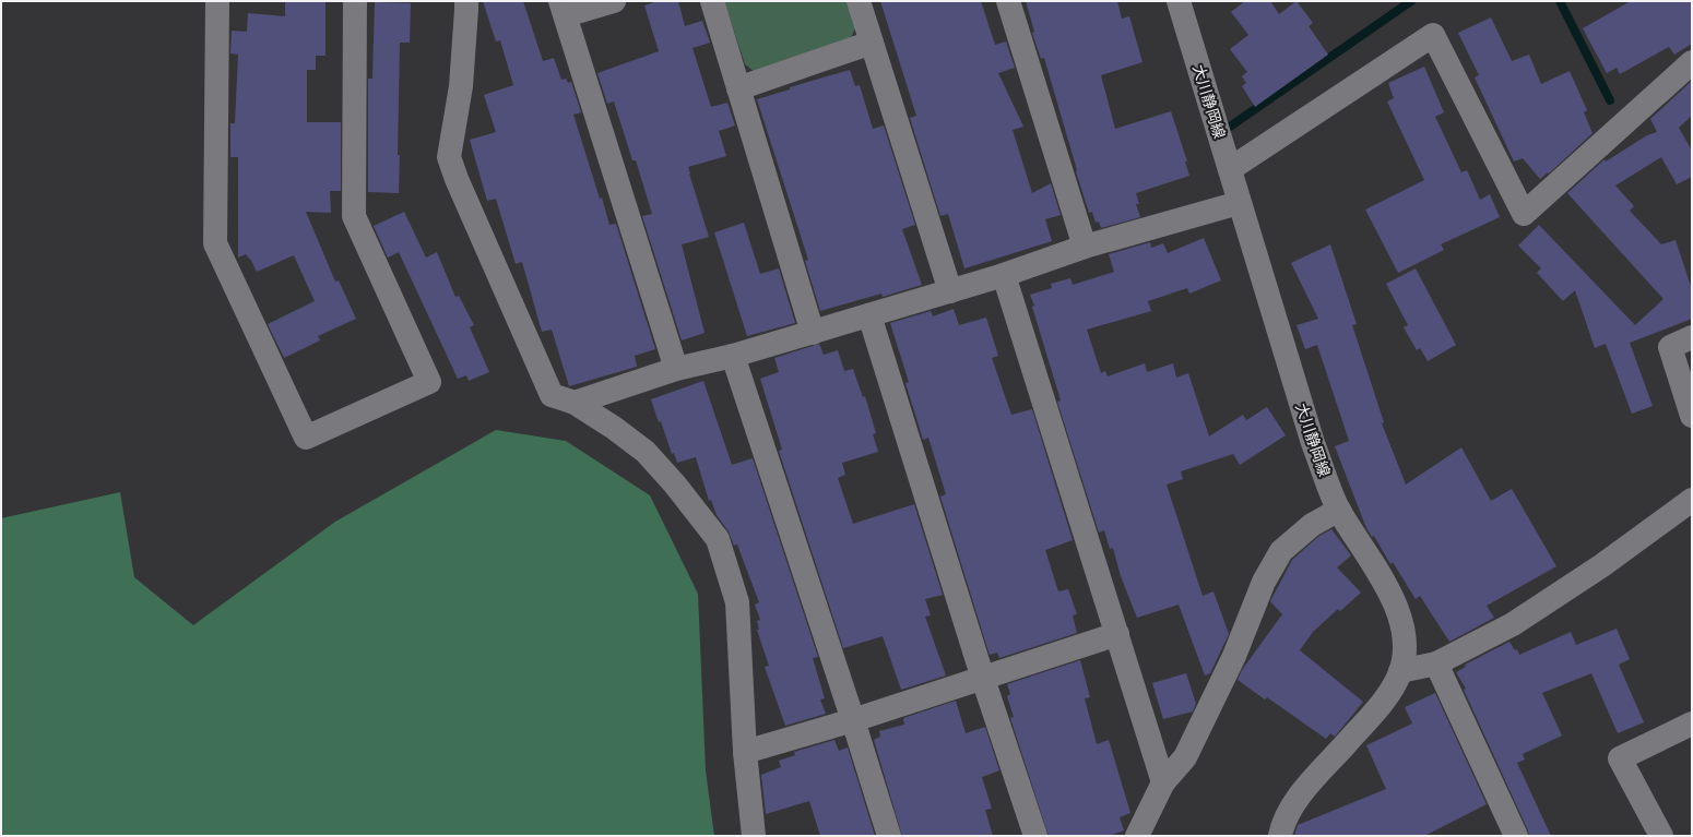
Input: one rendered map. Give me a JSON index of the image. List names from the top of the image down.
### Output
{
  "streets": {
    "street": ["大川静岡線"]
  }
}
